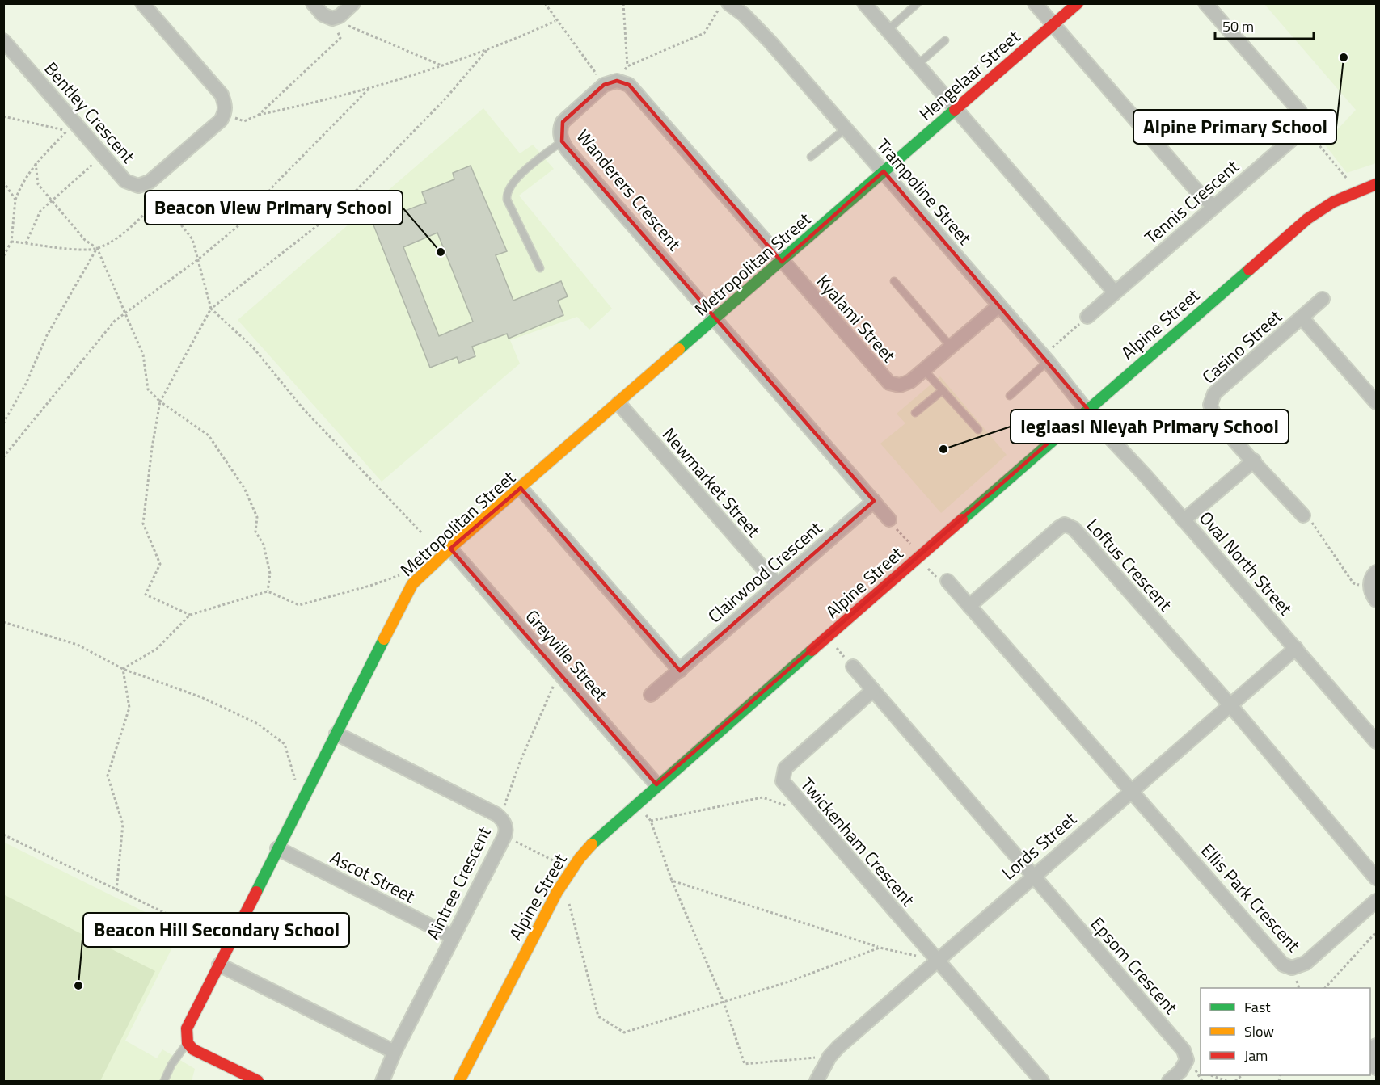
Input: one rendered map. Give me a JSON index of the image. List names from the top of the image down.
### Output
{
  "streets": {
    "street": [
      "Hengelaar Street",
      "Bentley Crescent",
      "Wanderers Crescent",
      "Trampoline Street",
      "Tennis Crescent",
      "Metropolitan Street",
      "Kyalami Street",
      "Alpine Street",
      "Casino Street",
      "Newmarket Street",
      "Oval North Street",
      "Loftus Crescent",
      "Clairwood Crescent",
      "Greyville Street",
      "Twickenham Crescent",
      "Lords Street",
      "Ascot Street",
      "Aintree Crescent",
      "Ellis Park Crescent",
      "Epsom Crescent"
    ]
  },
  "crossings": [
    ["Hengelaar Street", "Trampoline Street"],
    ["Hengelaar Street", "Metropolitan Street"],
    ["Wanderers Crescent", "Metropolitan Street"],
    ["Trampoline Street", "Metropolitan Street"],
    ["Trampoline Street", "Kyalami Street"],
    ["Trampoline Street", "Alpine Street"],
    ["Trampoline Street", "Oval North Street"],
    ["Metropolitan Street", "Kyalami Street"],
    ["Metropolitan Street", "Newmarket Street"],
    ["Metropolitan Street", "Greyville Street"],
    ["Metropolitan Street", "Ascot Street"],
    ["Metropolitan Street", "Aintree Crescent"],
    ["Alpine Street", "Oval North Street"],
    ["Alpine Street", "Greyville Street"],
    ["Newmarket Street", "Clairwood Crescent"],
    ["Oval North Street", "Lords Street"],
    ["Loftus Crescent", "Lords Street"],
    ["Twickenham Crescent", "Lords Street"],
    ["Lords Street", "Ellis Park Crescent"],
    ["Lords Street", "Epsom Crescent"],
    ["Ascot Street", "Aintree Crescent"]
  ],
  "places": [
    "Alpine Primary School",
    "Beacon View Primary School",
    "Ieglaasi Nieyah Primary School",
    "Beacon Hill Secondary School"
  ],
  "legend": ["Fast", "Slow", "Jam"],
  "scale_bar": "50 m"
}
